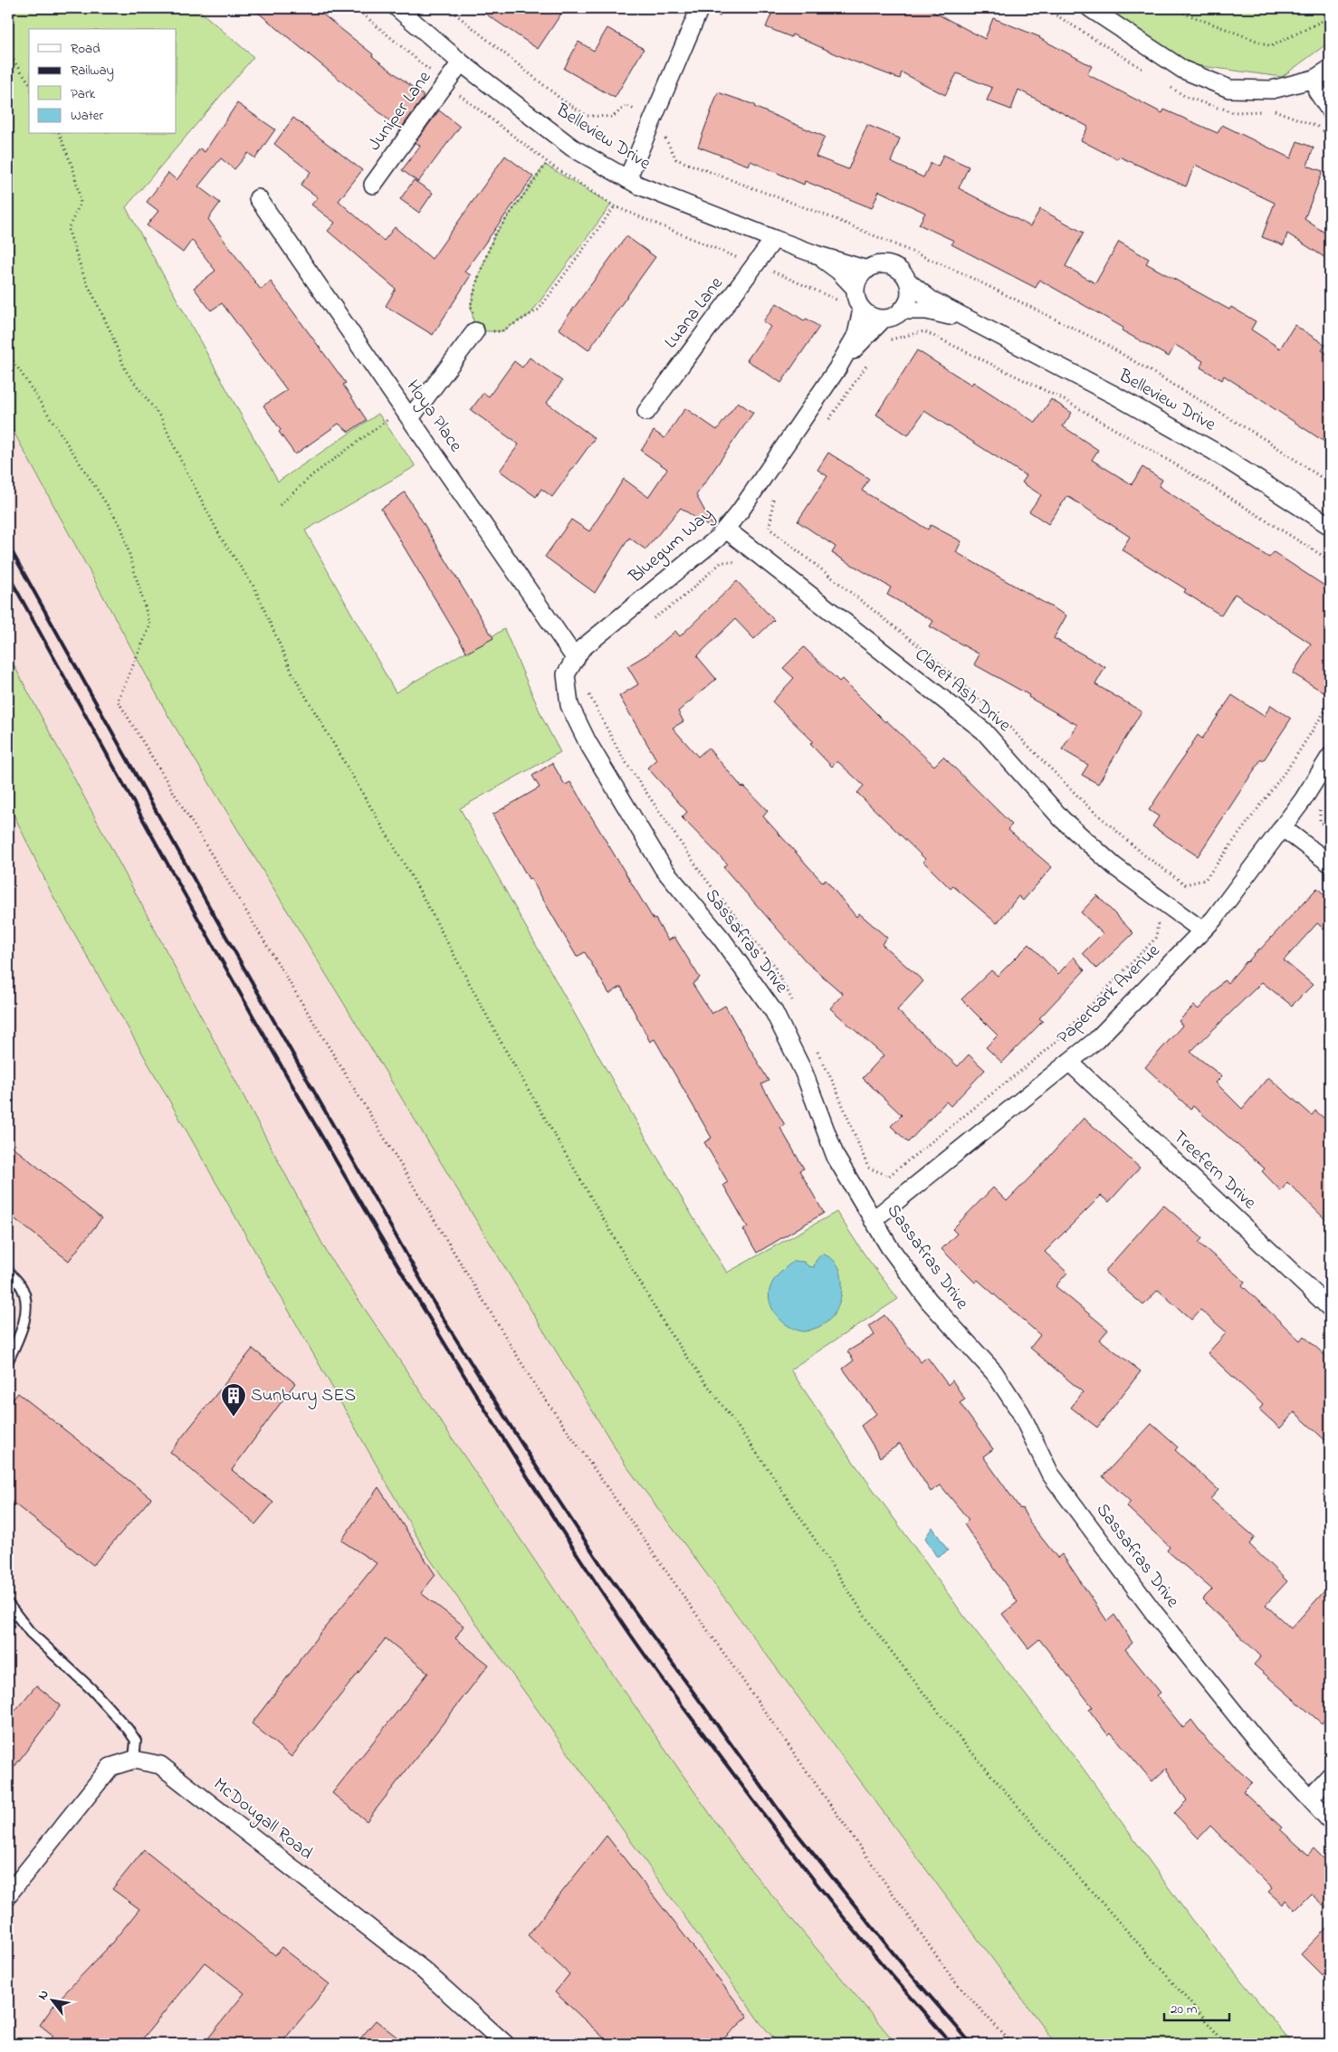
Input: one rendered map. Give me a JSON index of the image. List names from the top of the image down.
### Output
{
  "streets": {
    "street": [
      "Juniper Lane",
      "Belleview Drive",
      "Luana Lane",
      "Hoya Place",
      "Bluegum Way",
      "Claret Ash Drive",
      "Sassafras Drive",
      "Paperbark Avenue",
      "Treefern Drive",
      "McDougall Road"
    ]
  },
  "crossings": [
    ["Juniper Lane", "Belleview Drive"],
    ["Belleview Drive", "Luana Lane"],
    ["Belleview Drive", "Bluegum Way"],
    ["Hoya Place", "Bluegum Way"],
    ["Bluegum Way", "Claret Ash Drive"],
    ["Bluegum Way", "Sassafras Drive"],
    ["Claret Ash Drive", "Paperbark Avenue"],
    ["Sassafras Drive", "Paperbark Avenue"],
    ["Paperbark Avenue", "Treefern Drive"]
  ],
  "places": {
    "building": ["Sunbury SES"]
  },
  "legend": [
    "Road",
    "Railway",
    "Park",
    "Water"
  ],
  "scale_bar": "20 m",
  "north": "top left"
}
